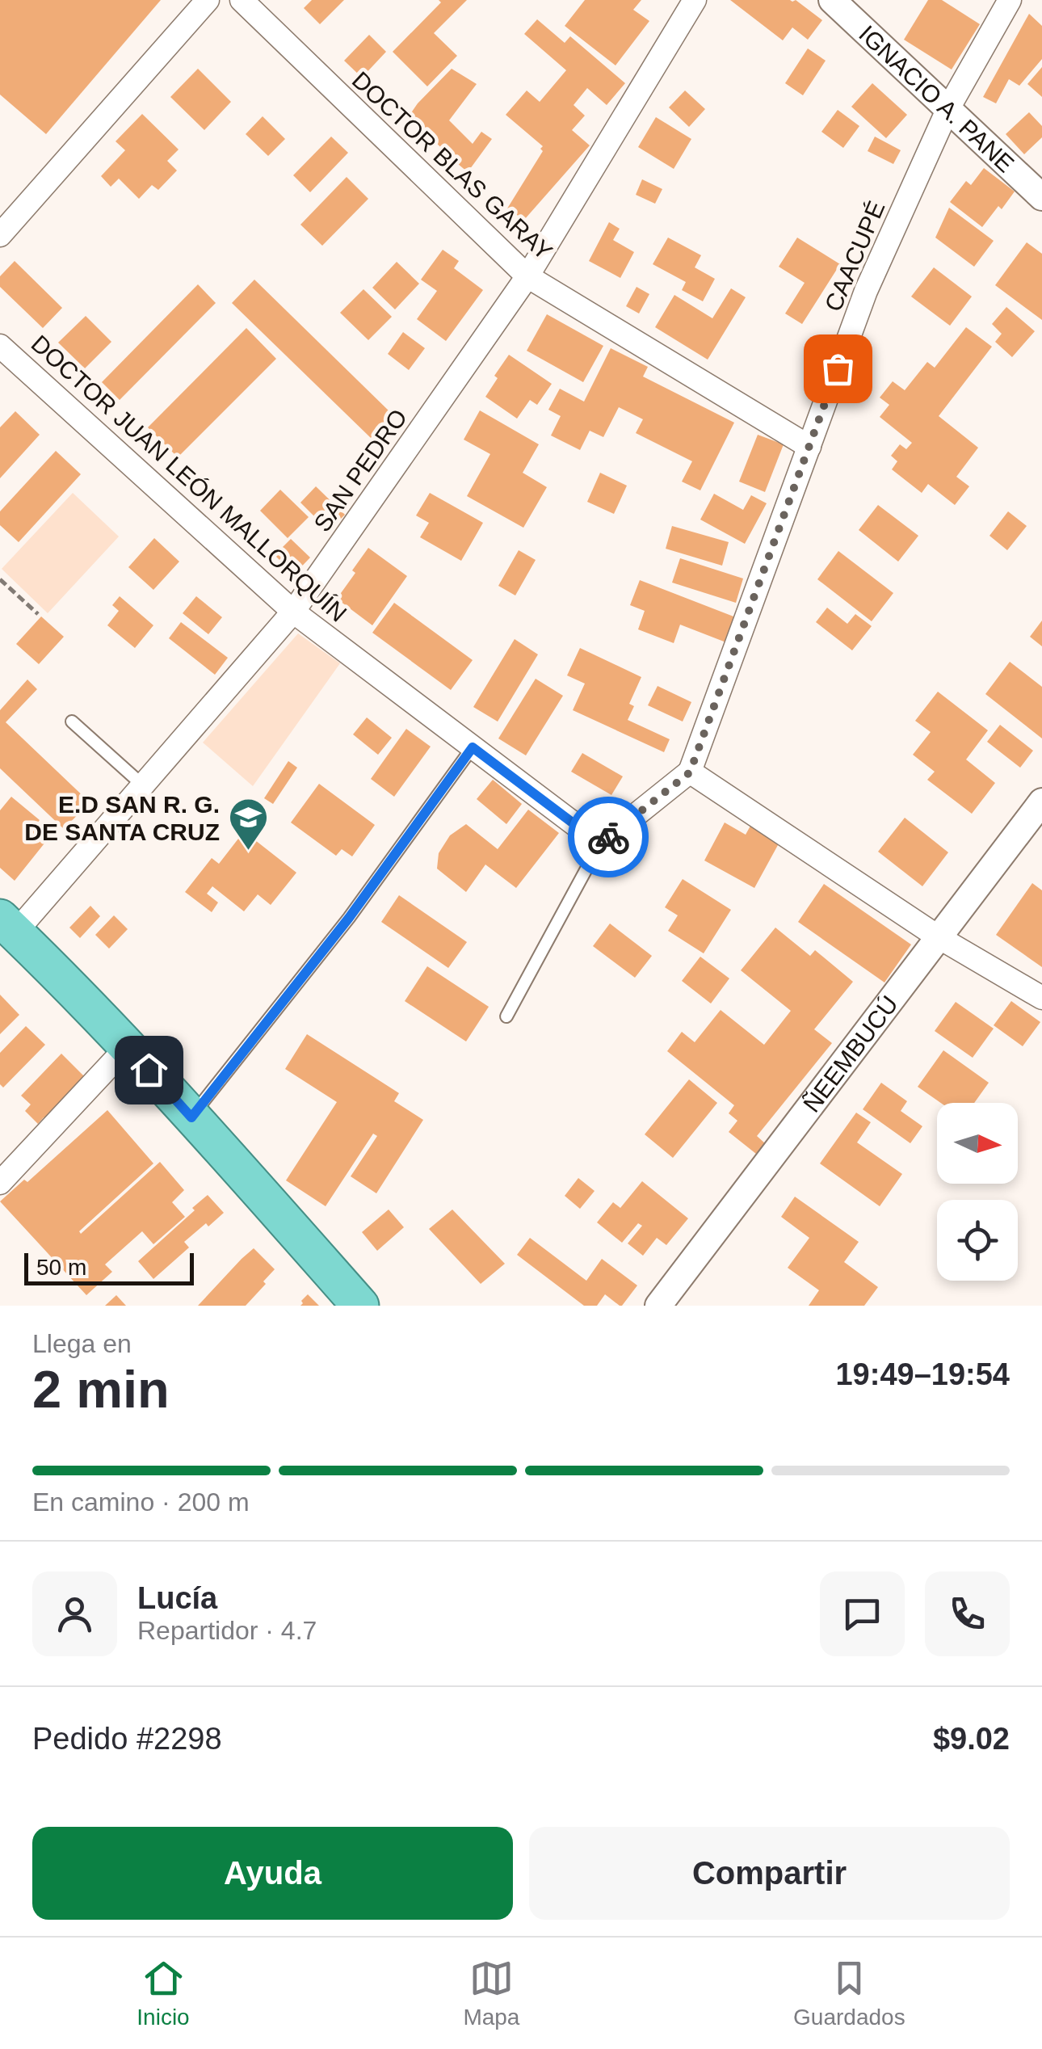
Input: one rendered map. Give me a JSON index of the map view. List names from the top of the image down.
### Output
{
  "streets": {
    "street": [
      "IGNACIO A. PANE",
      "DOCTOR BLAS GARAY",
      "CAACUPÉ",
      "SAN PEDRO",
      "DOCTOR JUAN LEÓN MALLORQUÍN",
      "ÑEEMBUCÚ"
    ]
  },
  "crossings": [
    ["IGNACIO A. PANE", "CAACUPÉ"],
    ["DOCTOR BLAS GARAY", "CAACUPÉ"],
    ["DOCTOR BLAS GARAY", "SAN PEDRO"],
    ["SAN PEDRO", "DOCTOR JUAN LEÓN MALLORQUÍN"]
  ],
  "places": {
    "school or university": ["E.D SAN R. G. DE SANTA CRUZ"]
  },
  "scale_bar": "50 m",
  "north": "right",
  "page": {
    "scale": "50 m",
    "heading": ["2 min", "Llega en", "19:49–19:54"],
    "panel": [
      "Lucía",
      "Repartidor · 4.7",
      "Pedido #2298",
      "$9.02"
    ],
    "bar": "En camino · 200 m",
    "buttons": ["Ayuda", "Compartir"],
    "tabs": ["Inicio", "Mapa", "Guardados"]
  }
}
